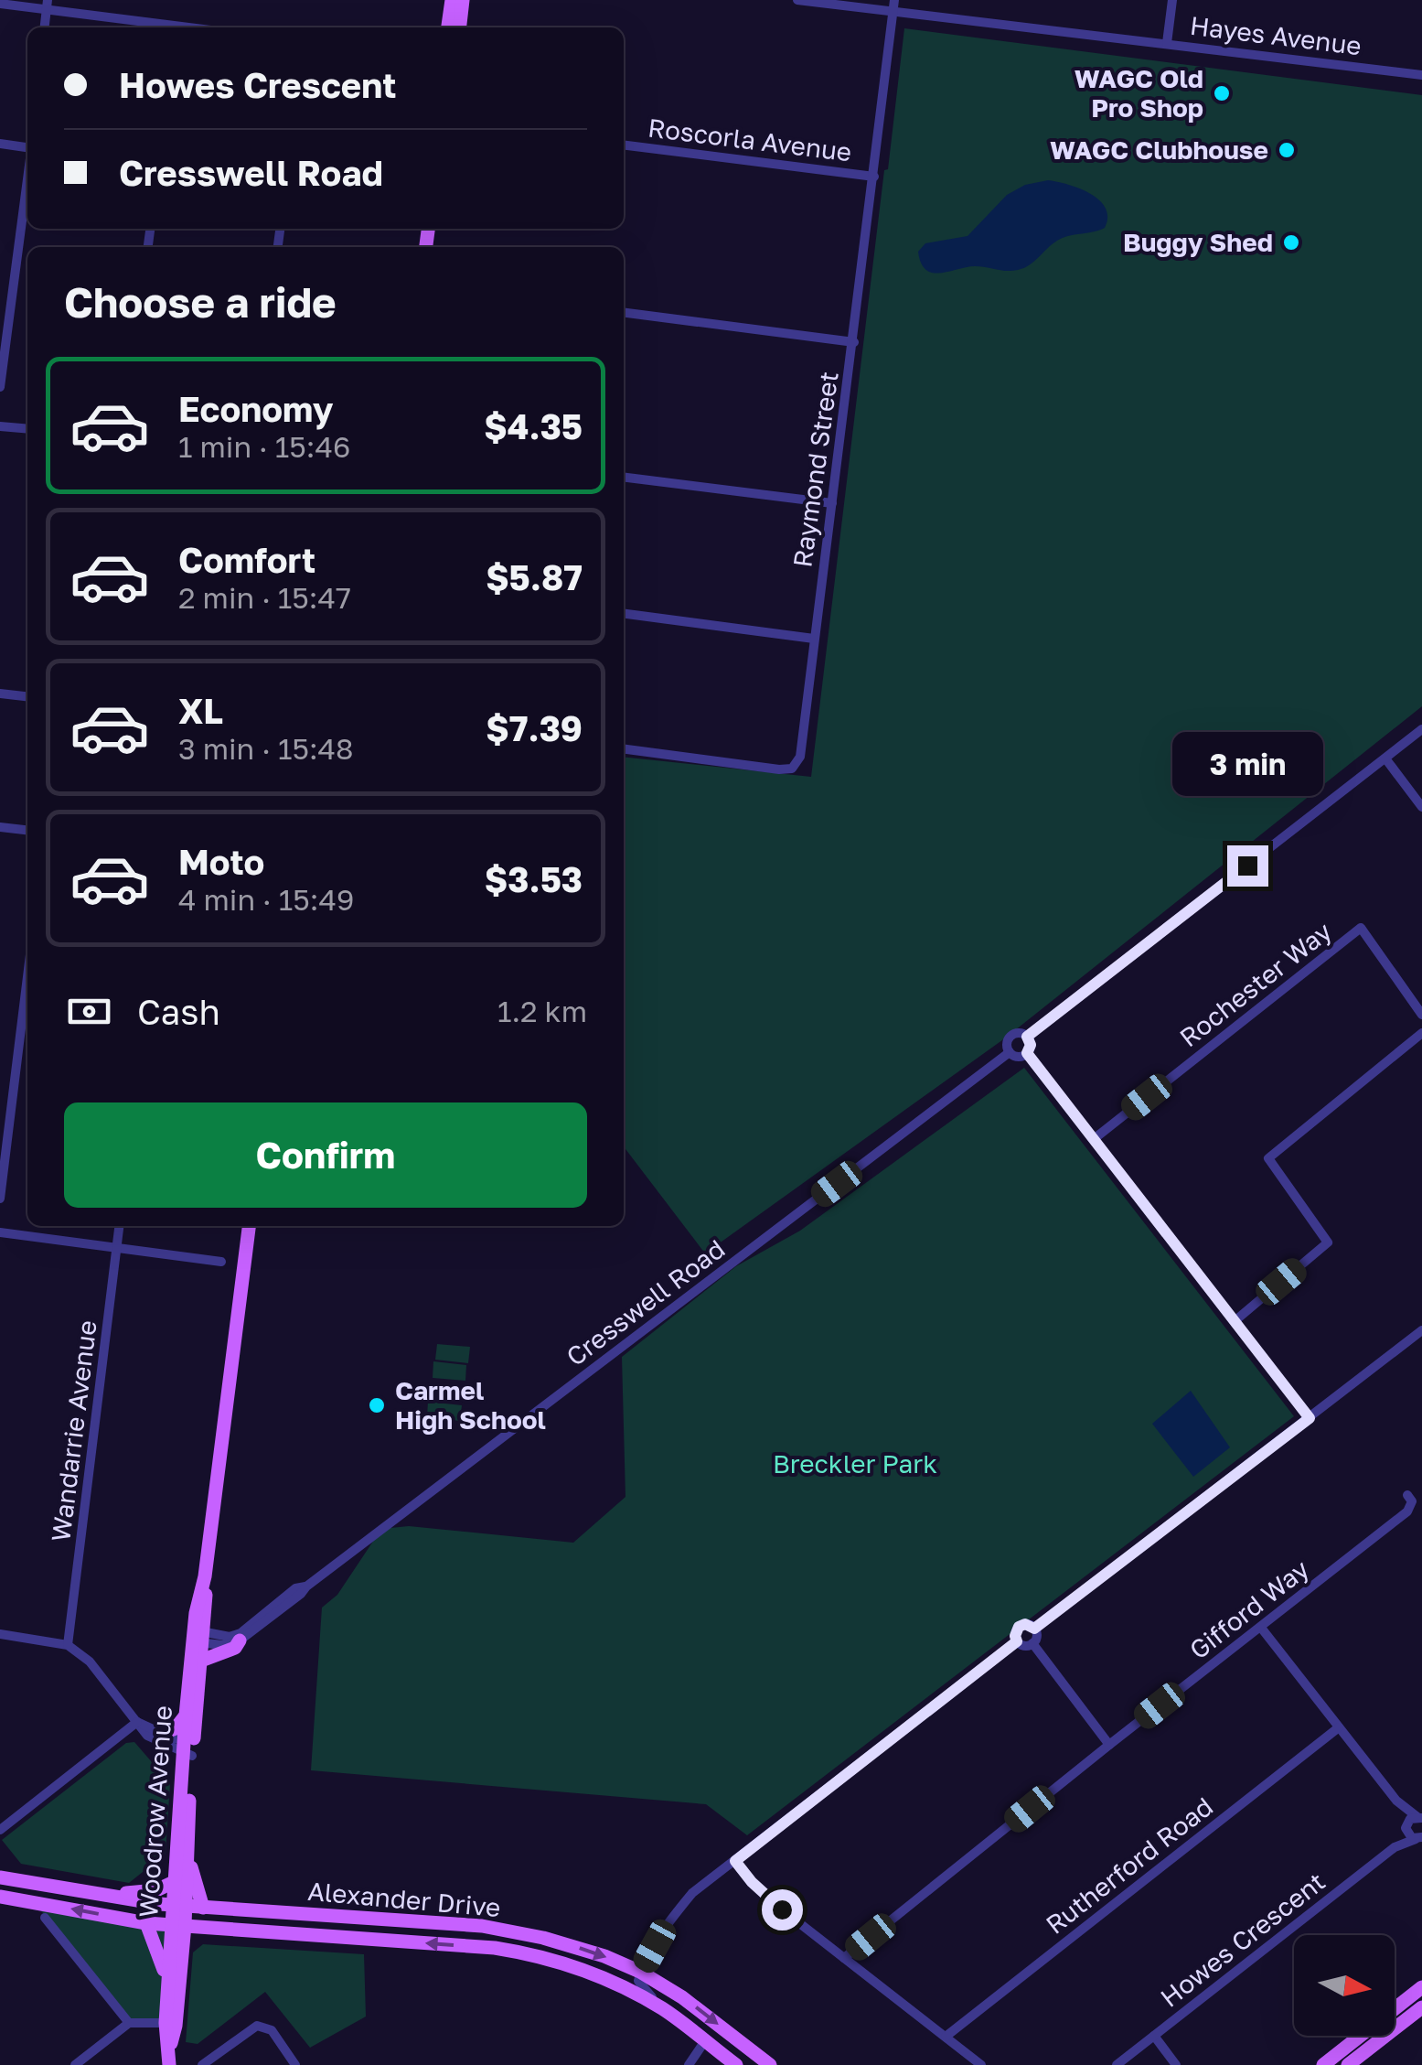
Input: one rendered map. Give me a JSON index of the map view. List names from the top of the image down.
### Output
{
  "streets": {
    "main road": ["Woodrow Avenue", "Alexander Drive"],
    "street": [
      "Hayes Avenue",
      "Roscorla Avenue",
      "Raymond Street",
      "Rochester Way",
      "Cresswell Road",
      "Wandarrie Avenue",
      "Gifford Way",
      "Rutherford Road",
      "Howes Crescent"
    ]
  },
  "crossings": [
    ["Hayes Avenue", "Raymond Street"],
    ["Roscorla Avenue", "Raymond Street"],
    ["Cresswell Road", "Woodrow Avenue"],
    ["Woodrow Avenue", "Alexander Drive"]
  ],
  "parks": ["Breckler Park"],
  "places": [
    "WAGC Old Pro Shop",
    "WAGC Clubhouse",
    "Buggy Shed",
    "Carmel High School"
  ],
  "north": "right",
  "page": {
    "banner": ["Howes Crescent", "Cresswell Road"],
    "heading": "Choose a ride",
    "list": [
      {
        "name": "Economy",
        "note": "1 min · 15:46",
        "value": "$4.35"
      },
      {
        "name": "Comfort",
        "note": "2 min · 15:47",
        "value": "$5.87"
      },
      {
        "name": "XL",
        "note": "3 min · 15:48",
        "value": "$7.39"
      },
      {
        "name": "Moto",
        "note": "4 min · 15:49",
        "value": "$3.53"
      }
    ],
    "bubble": "3 min",
    "pay": ["Cash", "1.2 km"],
    "buttons": "Confirm"
  }
}
